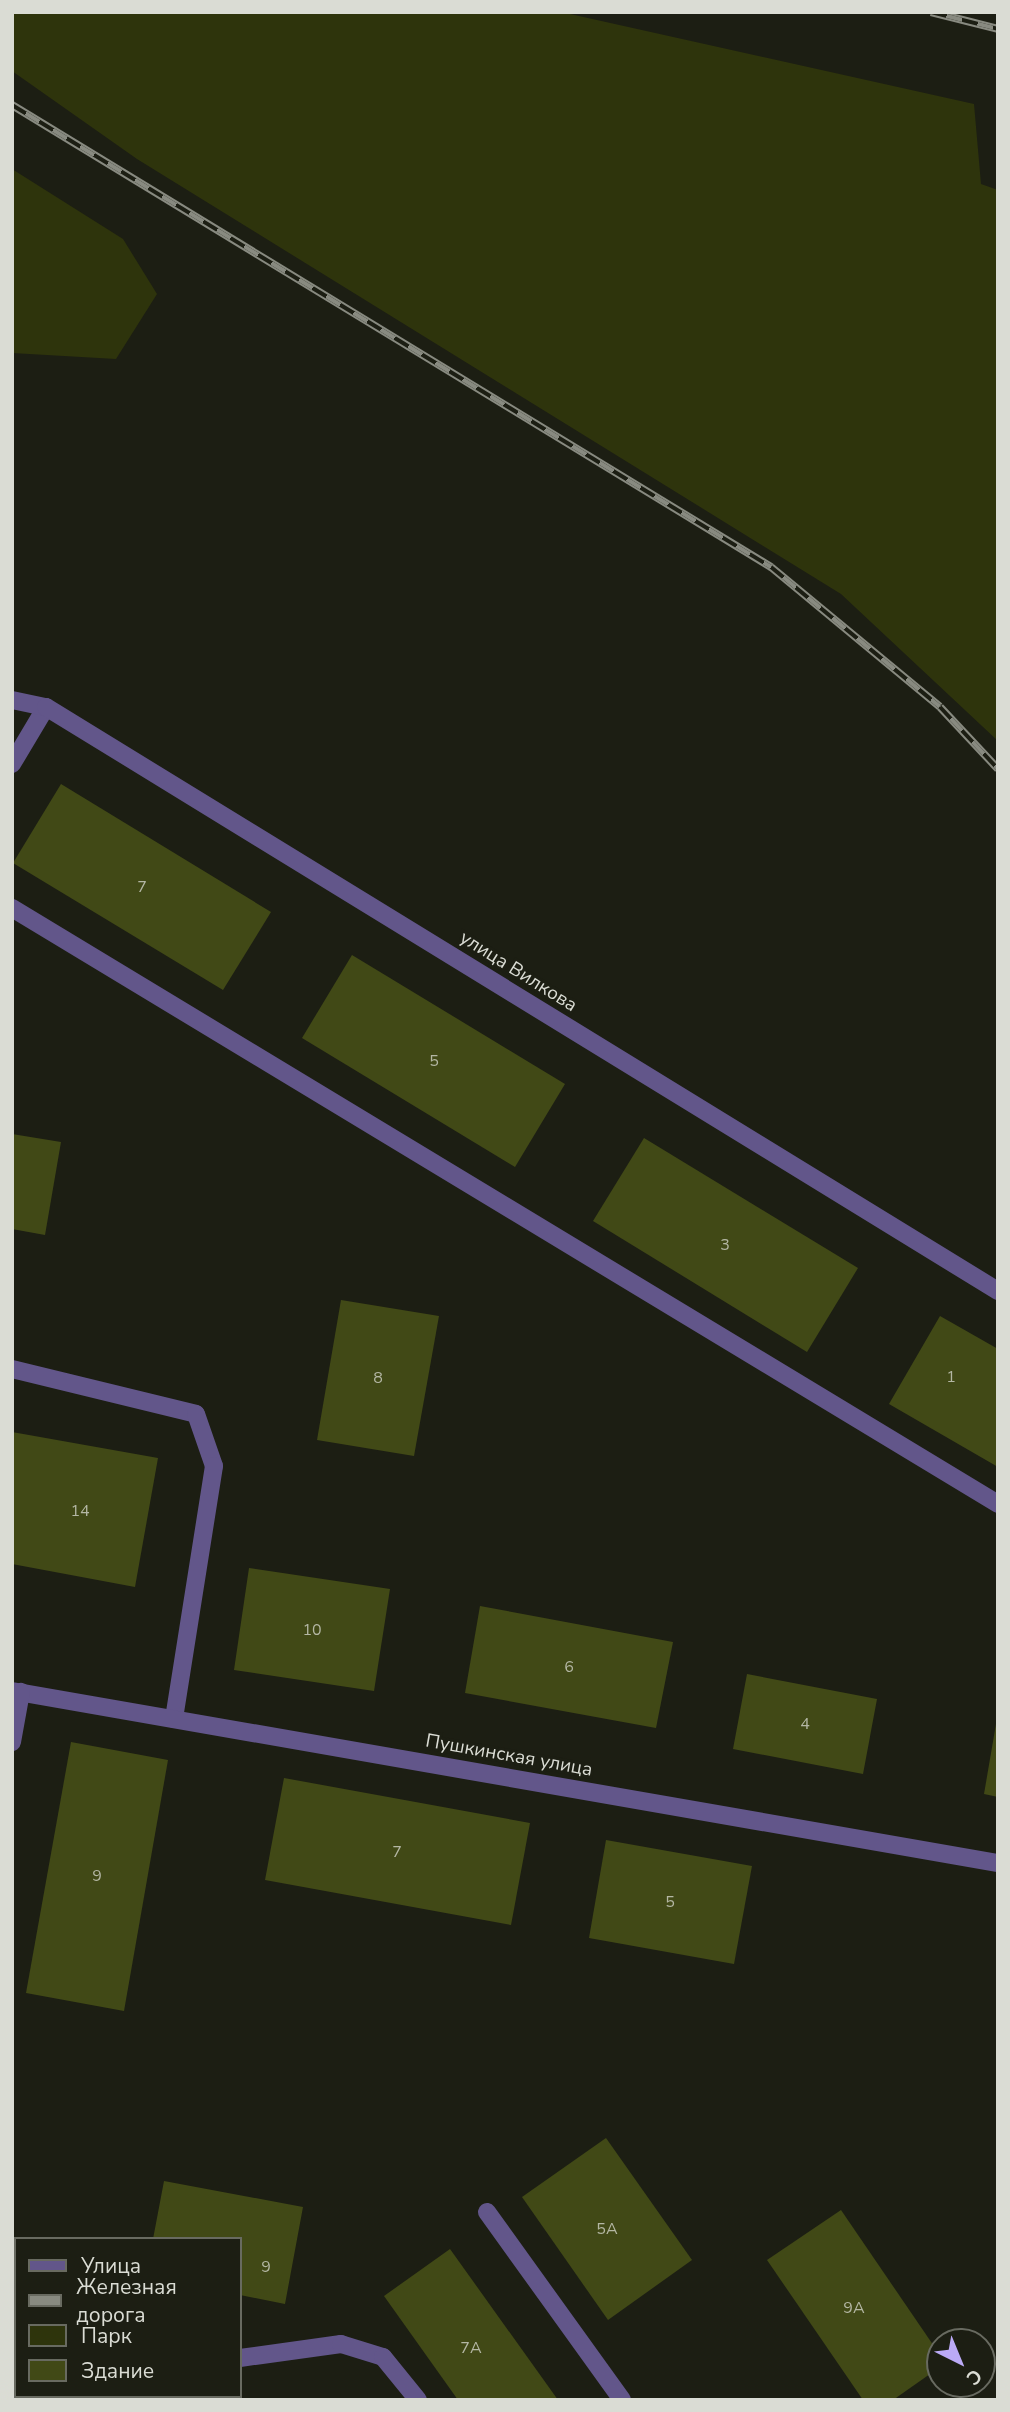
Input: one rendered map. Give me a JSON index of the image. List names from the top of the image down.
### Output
{
  "streets": {
    "street": ["улица Вилкова", "Пушкинская улица"]
  },
  "house_numbers": [
    "7",
    "5",
    "3",
    "1",
    "8",
    "14",
    "10",
    "6",
    "4",
    "7",
    "9",
    "5",
    "5А",
    "9",
    "9А",
    "7А"
  ],
  "legend": [
    "Улица",
    "Железная дорога",
    "Парк",
    "Здание"
  ],
  "north": "bottom right"
}
